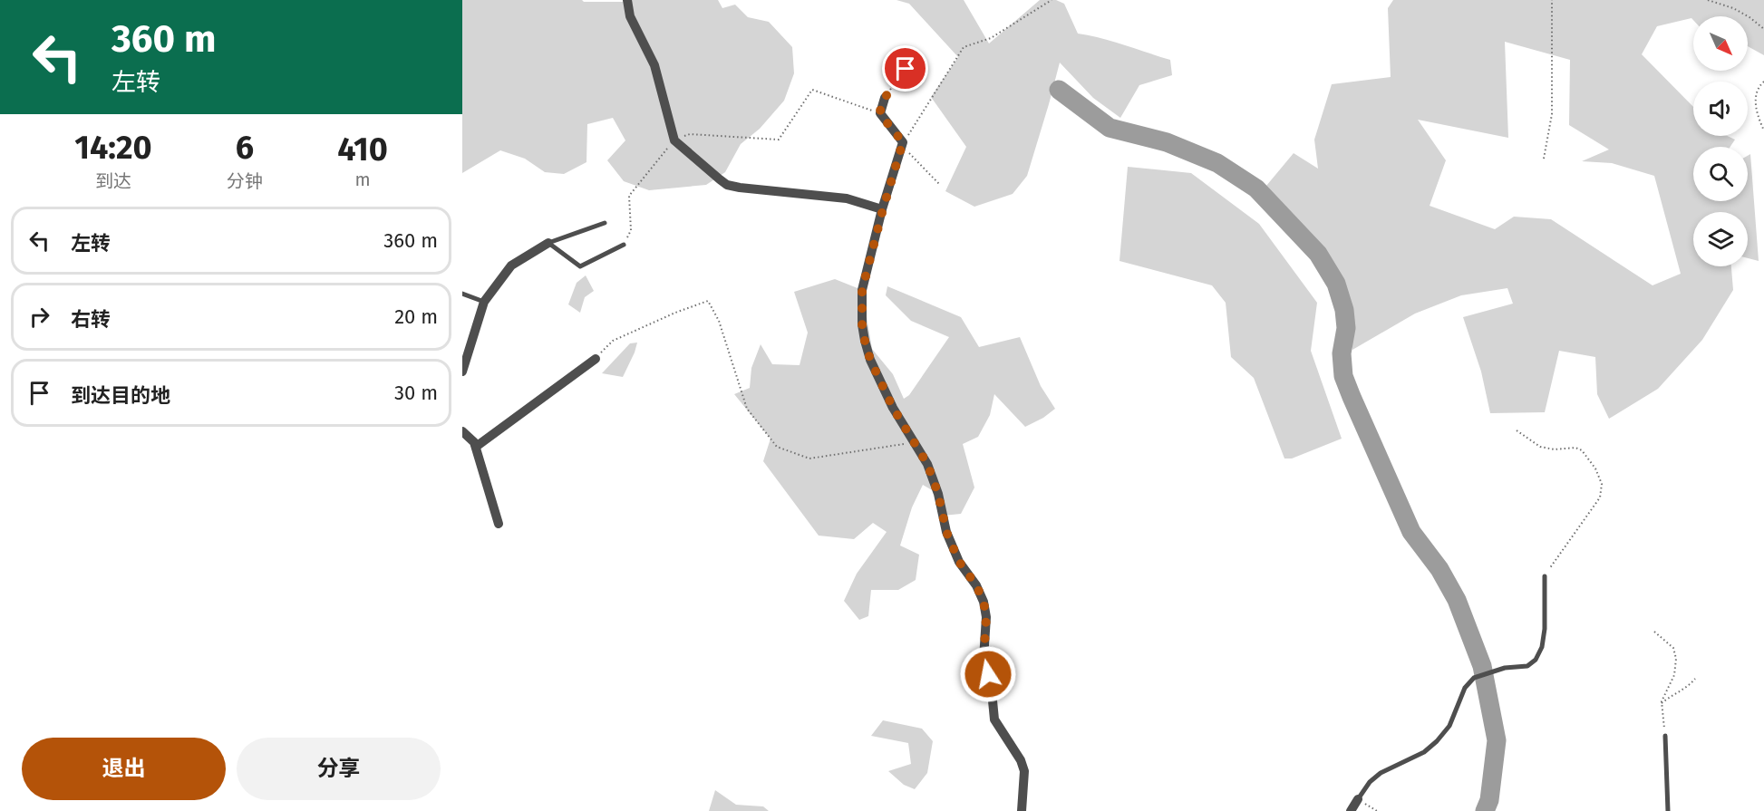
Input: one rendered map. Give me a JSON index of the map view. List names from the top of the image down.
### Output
{
  "north": "bottom right",
  "page": {
    "turn": ["360 m", "左转"],
    "eta": [
      "14:20",
      "到达",
      "6",
      "分钟",
      "410",
      "m"
    ],
    "list": [
      {
        "name": "左转",
        "value": "360 m"
      },
      {
        "name": "右转",
        "value": "20 m"
      },
      {
        "name": "到达目的地",
        "value": "30 m"
      }
    ],
    "buttons": ["退出", "分享"]
  }
}
